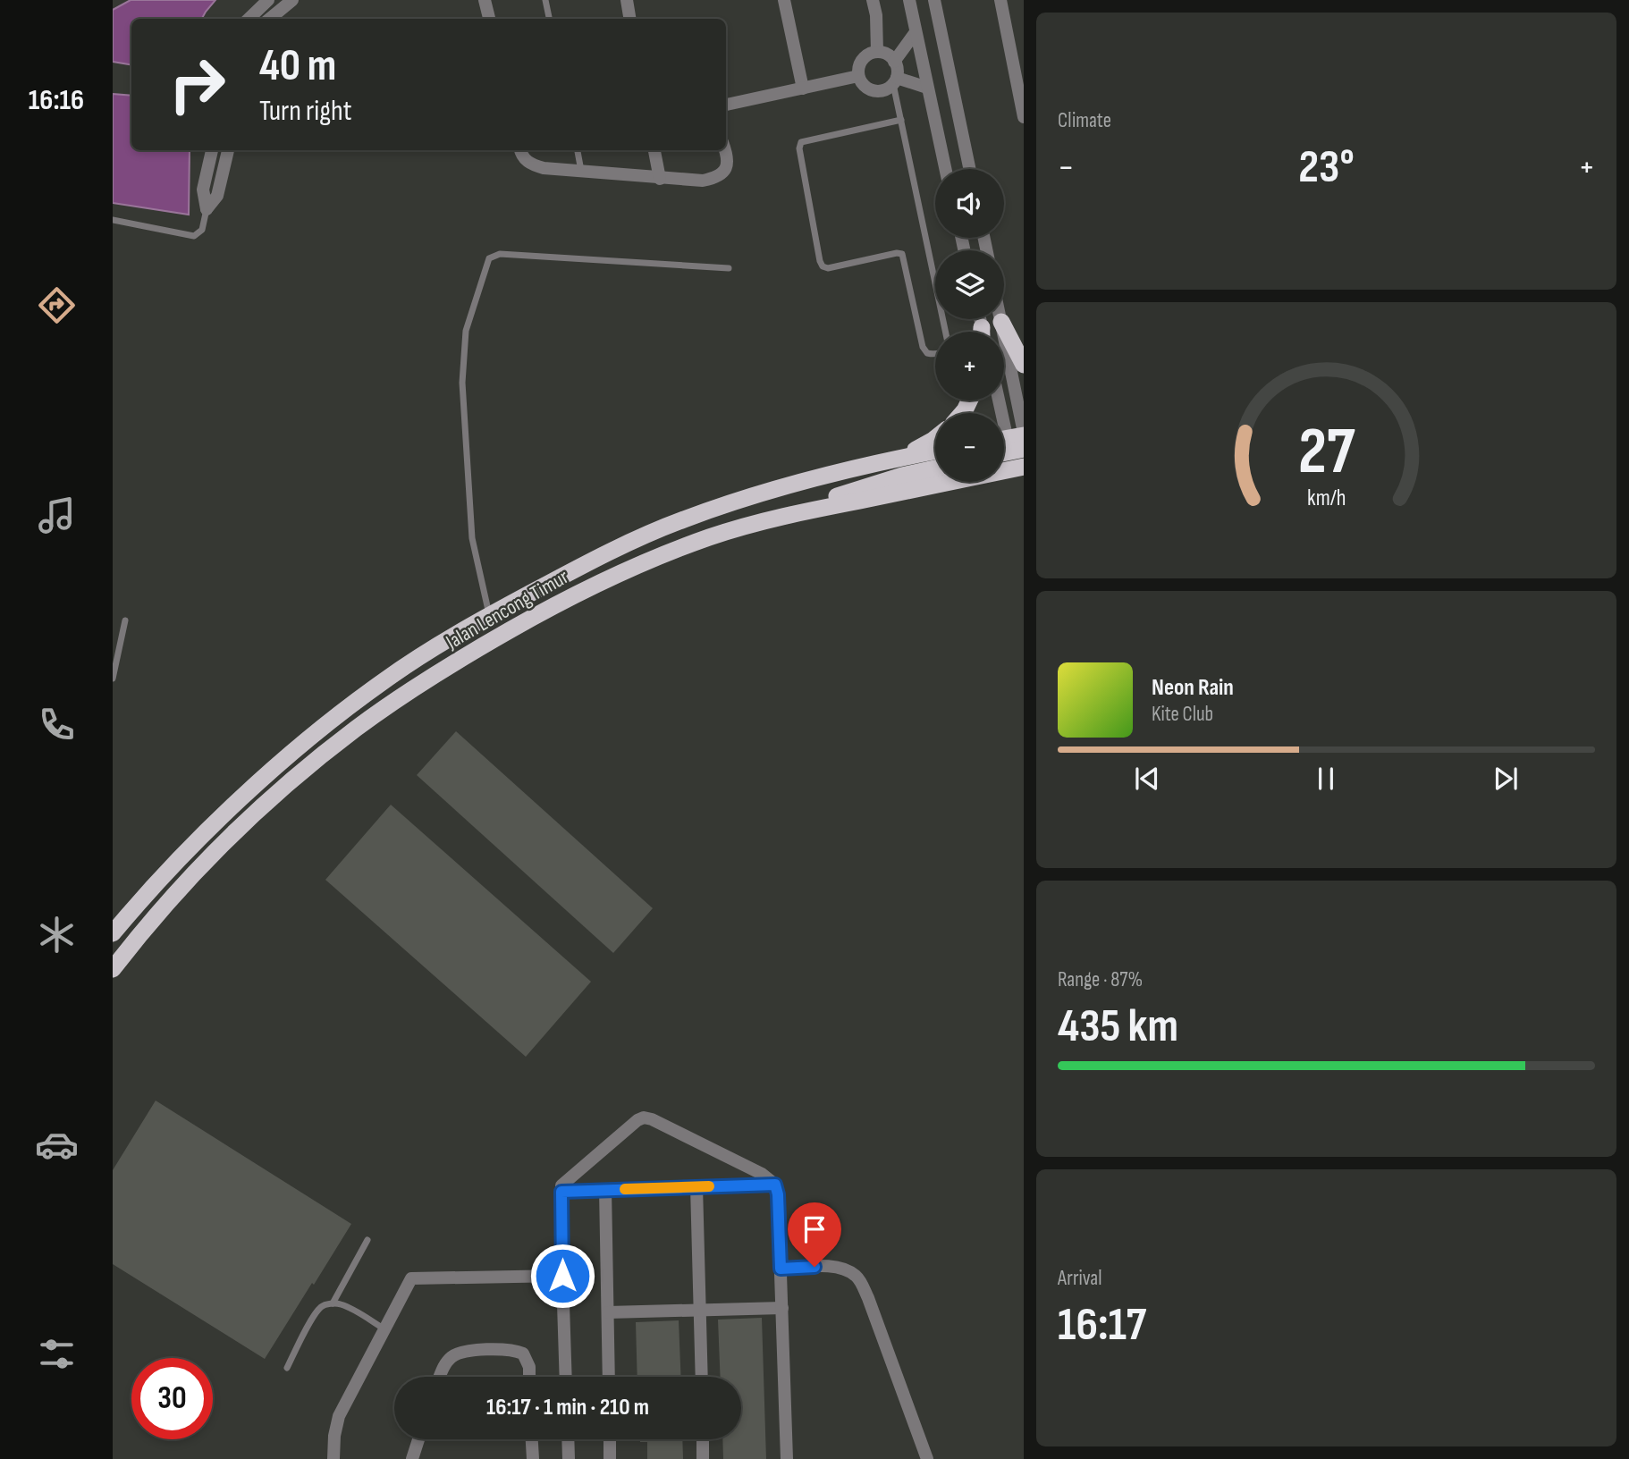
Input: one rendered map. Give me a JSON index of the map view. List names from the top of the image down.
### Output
{
  "streets": {
    "highway": ["Jalan Lencong Timur"]
  },
  "page": {
    "tabs": "16:16",
    "tile": [
      "Climate",
      ["Range · 87%", "435 km"],
      ["Arrival", "16:17"]
    ],
    "turn": ["40 m", "Turn right"],
    "heat": ["−", "23°", "+"],
    "map_buttons": ["+", "−"],
    "song": ["Neon Rain", "Kite Club"],
    "limit": "30",
    "trip": "16:17 · 1 min · 210 m",
    "gauge": ["27", "km/h"]
  }
}
